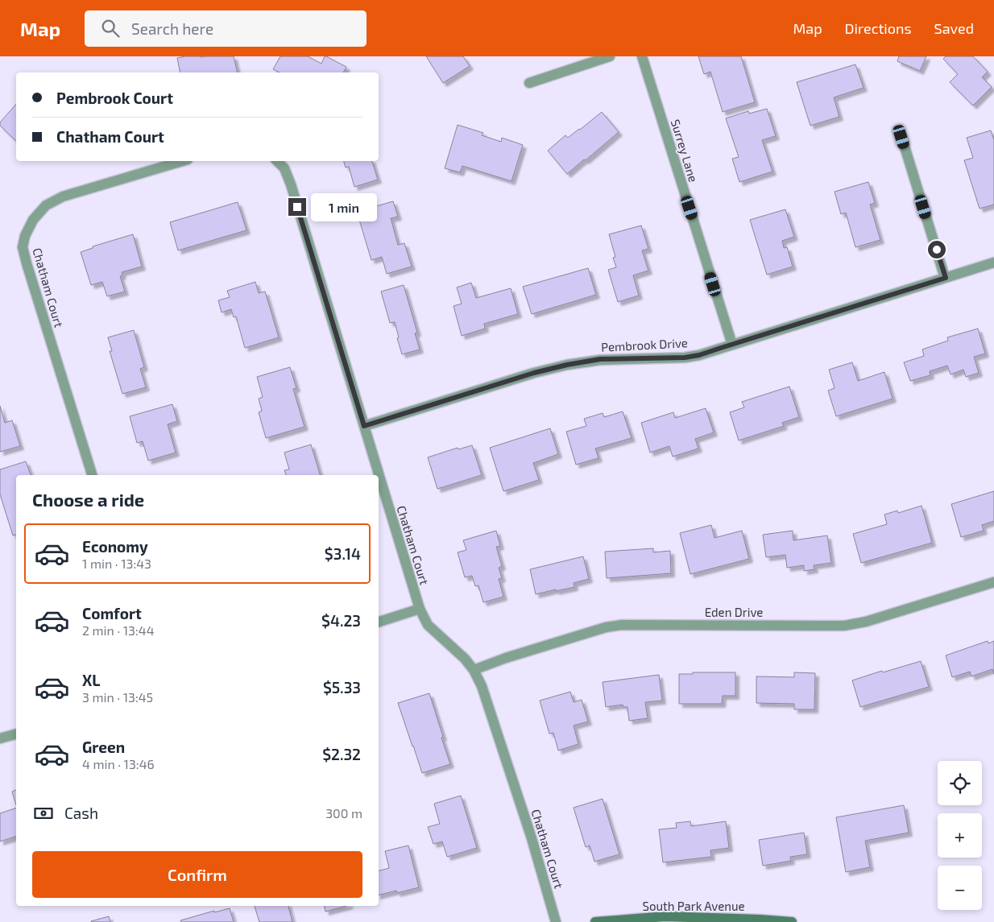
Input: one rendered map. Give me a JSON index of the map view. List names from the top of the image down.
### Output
{
  "streets": {
    "main road": ["South Park Avenue"],
    "street": [
      "Surrey Lane",
      "Chatham Court",
      "Pembrook Drive",
      "Eden Drive"
    ]
  },
  "crossings": [
    ["Surrey Lane", "Pembrook Drive"],
    ["Chatham Court", "Pembrook Drive"],
    ["Chatham Court", "Eden Drive"]
  ],
  "page": {
    "header": "Map",
    "search": "Search here",
    "nav": ["Map", "Directions", "Saved"],
    "banner": ["Pembrook Court", "Chatham Court"],
    "bubble": "1 min",
    "heading": "Choose a ride",
    "list": [
      {
        "name": "Economy",
        "note": "1 min · 13:43",
        "value": "$3.14"
      },
      {
        "name": "Comfort",
        "note": "2 min · 13:44",
        "value": "$4.23"
      },
      {
        "name": "XL",
        "note": "3 min · 13:45",
        "value": "$5.33"
      },
      {
        "name": "Green",
        "note": "4 min · 13:46",
        "value": "$2.32"
      }
    ],
    "map_buttons": ["+", "−"],
    "pay": ["Cash", "300 m"],
    "buttons": "Confirm"
  }
}
